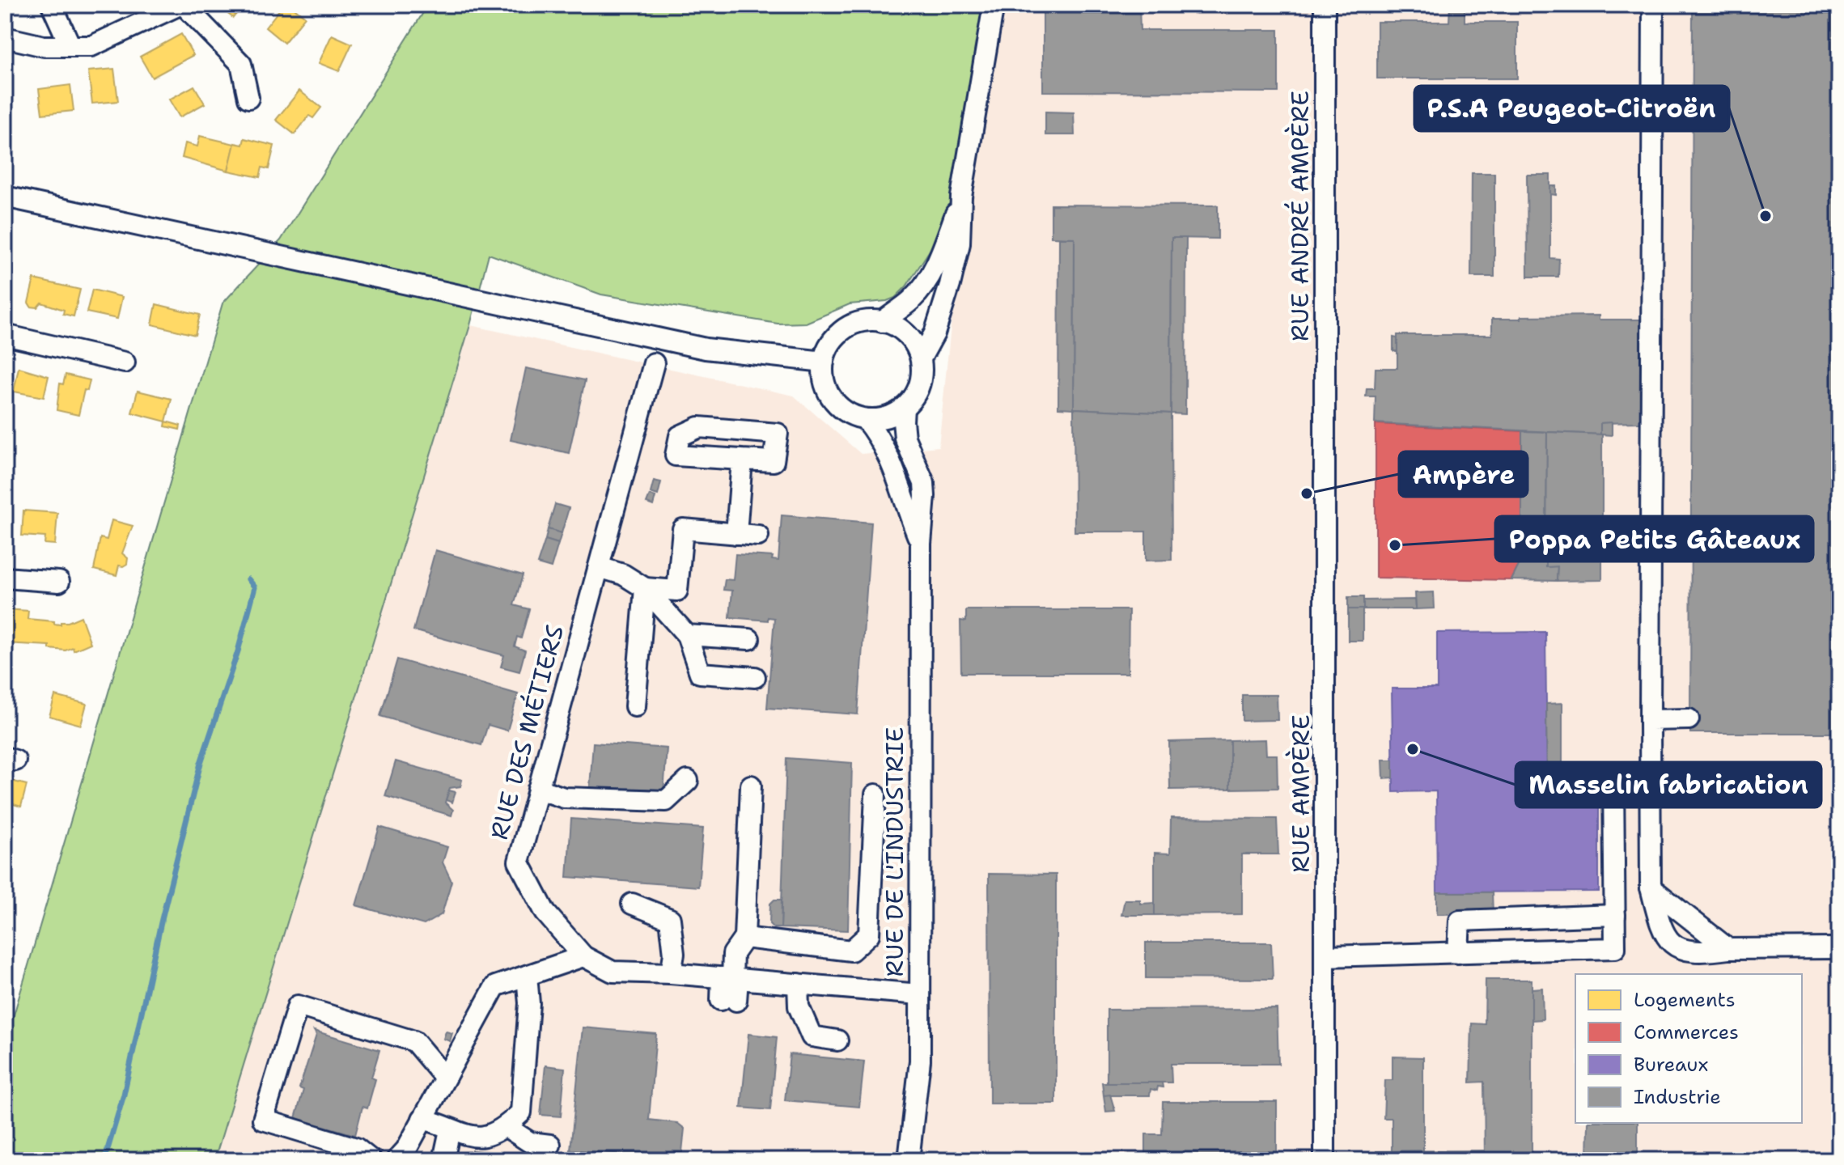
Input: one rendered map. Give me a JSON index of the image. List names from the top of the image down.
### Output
{
  "streets": {
    "street": [
      "RUE ANDRÉ AMPÈRE",
      "RUE DES MÉTIERS",
      "RUE AMPÈRE",
      "RUE DE L'INDUSTRIE"
    ]
  },
  "crossings": [
    ["RUE ANDRÉ AMPÈRE", "RUE AMPÈRE"],
    ["RUE DES MÉTIERS", "RUE DE L'INDUSTRIE"]
  ],
  "places": [
    "P.S.A Peugeot-Citroën",
    "Ampère",
    "Poppa Petits Gâteaux",
    "Masselin fabrication"
  ],
  "legend": [
    "Logements",
    "Commerces",
    "Bureaux",
    "Industrie"
  ]
}
